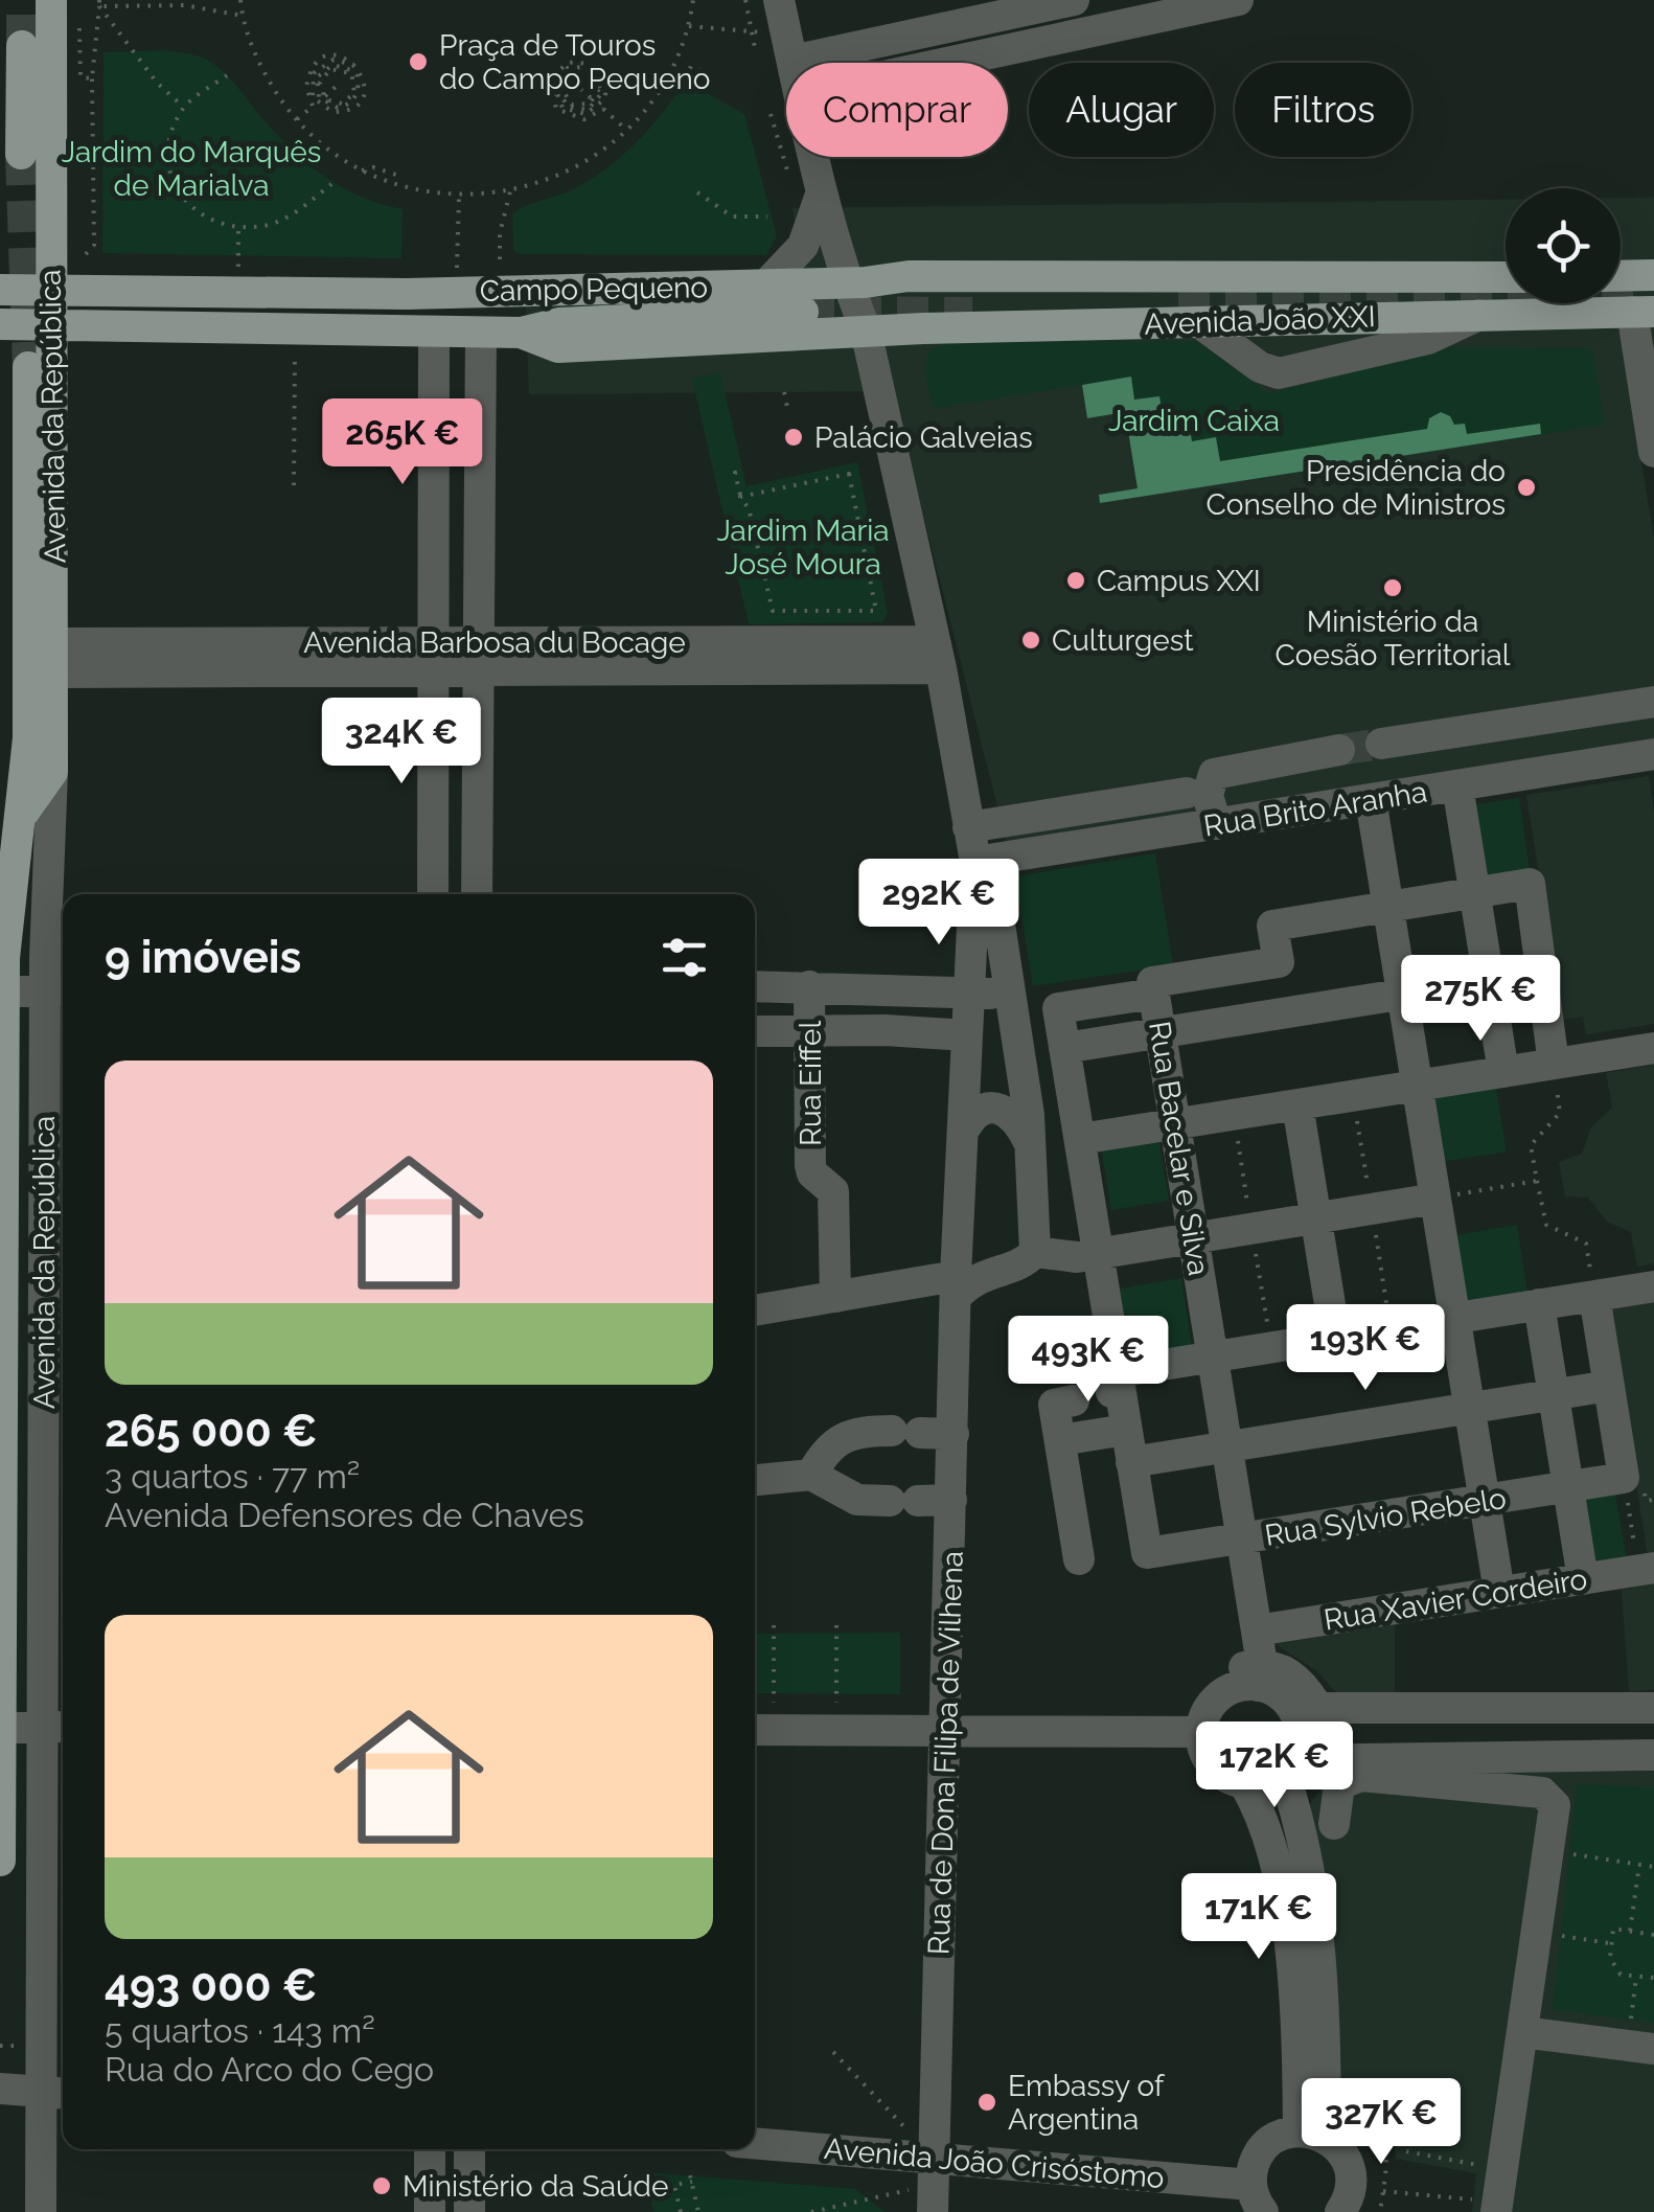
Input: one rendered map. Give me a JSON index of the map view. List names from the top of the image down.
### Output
{
  "streets": {
    "main road": ["Campo Pequeno", "Avenida João XXI", "Avenida da República"],
    "street": [
      "Avenida Barbosa du Bocage",
      "Rua Brito Aranha",
      "Rua Eiffel",
      "Rua Bacelar e Silva",
      "Rua Sylvio Rebelo",
      "Rua Xavier Cordeiro",
      "Rua de Dona Filipa de Vilhena",
      "Avenida João Crisóstomo"
    ]
  },
  "crossings": [
    ["Campo Pequeno", "Avenida João XXI"],
    ["Campo Pequeno", "Avenida da República"],
    ["Avenida da República", "Avenida Barbosa du Bocage"],
    ["Rua Brito Aranha", "Rua de Dona Filipa de Vilhena"],
    ["Rua Bacelar e Silva", "Rua Sylvio Rebelo"],
    ["Rua Bacelar e Silva", "Rua Xavier Cordeiro"],
    ["Rua de Dona Filipa de Vilhena", "Avenida João Crisóstomo"]
  ],
  "parks": ["Jardim do Marquês de Marialva", "Jardim Caixa", "Jardim Maria José Moura"],
  "places": [
    "Praça de Touros do Campo Pequeno",
    "Palácio Galveias",
    "Presidência do Conselho de Ministros",
    "Campus XXI",
    "Ministério da Coesão Territorial",
    "Culturgest",
    "Embassy of Argentina",
    "Ministério da Saúde"
  ],
  "page": {
    "chip": ["Comprar", "Alugar", "Filtros"],
    "price": [
      "265K €",
      "324K €",
      "292K €",
      "275K €",
      "193K €",
      "493K €",
      "172K €",
      "171K €",
      "327K €"
    ],
    "heading": "9 imóveis",
    "list": [
      {
        "name": "265 000 €",
        "note": "3 quartos · 77 m² · Avenida Defensores de Chaves"
      },
      {
        "name": "493 000 €",
        "note": "5 quartos · 143 m² · Rua do Arco do Cego"
      }
    ]
  }
}
